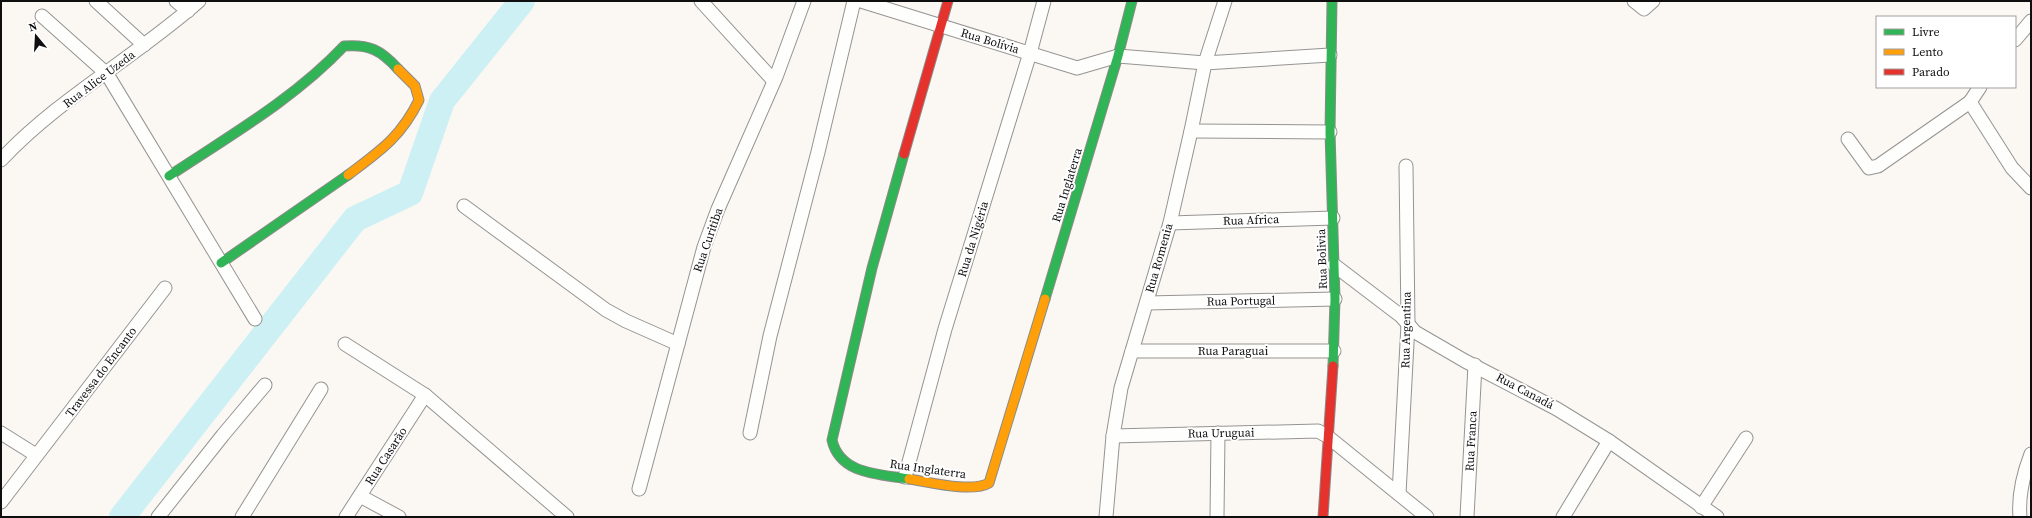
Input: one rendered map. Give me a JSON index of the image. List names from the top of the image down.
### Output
{
  "streets": {
    "street": [
      "Rua Bolívia",
      "Rua Alice Uzeda",
      "Rua Inglaterra",
      "Rua Africa",
      "Rua da Nigéria",
      "Rua Curitiba",
      "Rua Romenia",
      "Rua Bolivia",
      "Rua Portugal",
      "Rua Argentina",
      "Rua Paraguai",
      "Travessa do Encanto",
      "Rua Canadá",
      "Rua Uruguai",
      "Rua Franca",
      "Rua Casarão"
    ]
  },
  "crossings": [
    ["Rua Bolívia", "Rua Inglaterra"],
    ["Rua Bolívia", "Rua da Nigéria"],
    ["Rua Inglaterra", "Rua da Nigéria"],
    ["Rua Africa", "Rua Romenia"],
    ["Rua Africa", "Rua Bolivia"],
    ["Rua Romenia", "Rua Portugal"],
    ["Rua Romenia", "Rua Paraguai"],
    ["Rua Romenia", "Rua Uruguai"],
    ["Rua Bolivia", "Rua Portugal"],
    ["Rua Bolivia", "Rua Paraguai"],
    ["Rua Bolivia", "Rua Canadá"],
    ["Rua Bolivia", "Rua Uruguai"],
    ["Rua Argentina", "Rua Canadá"],
    ["Rua Canadá", "Rua Franca"]
  ],
  "legend": ["Livre", "Lento", "Parado"],
  "north": "top"
}
